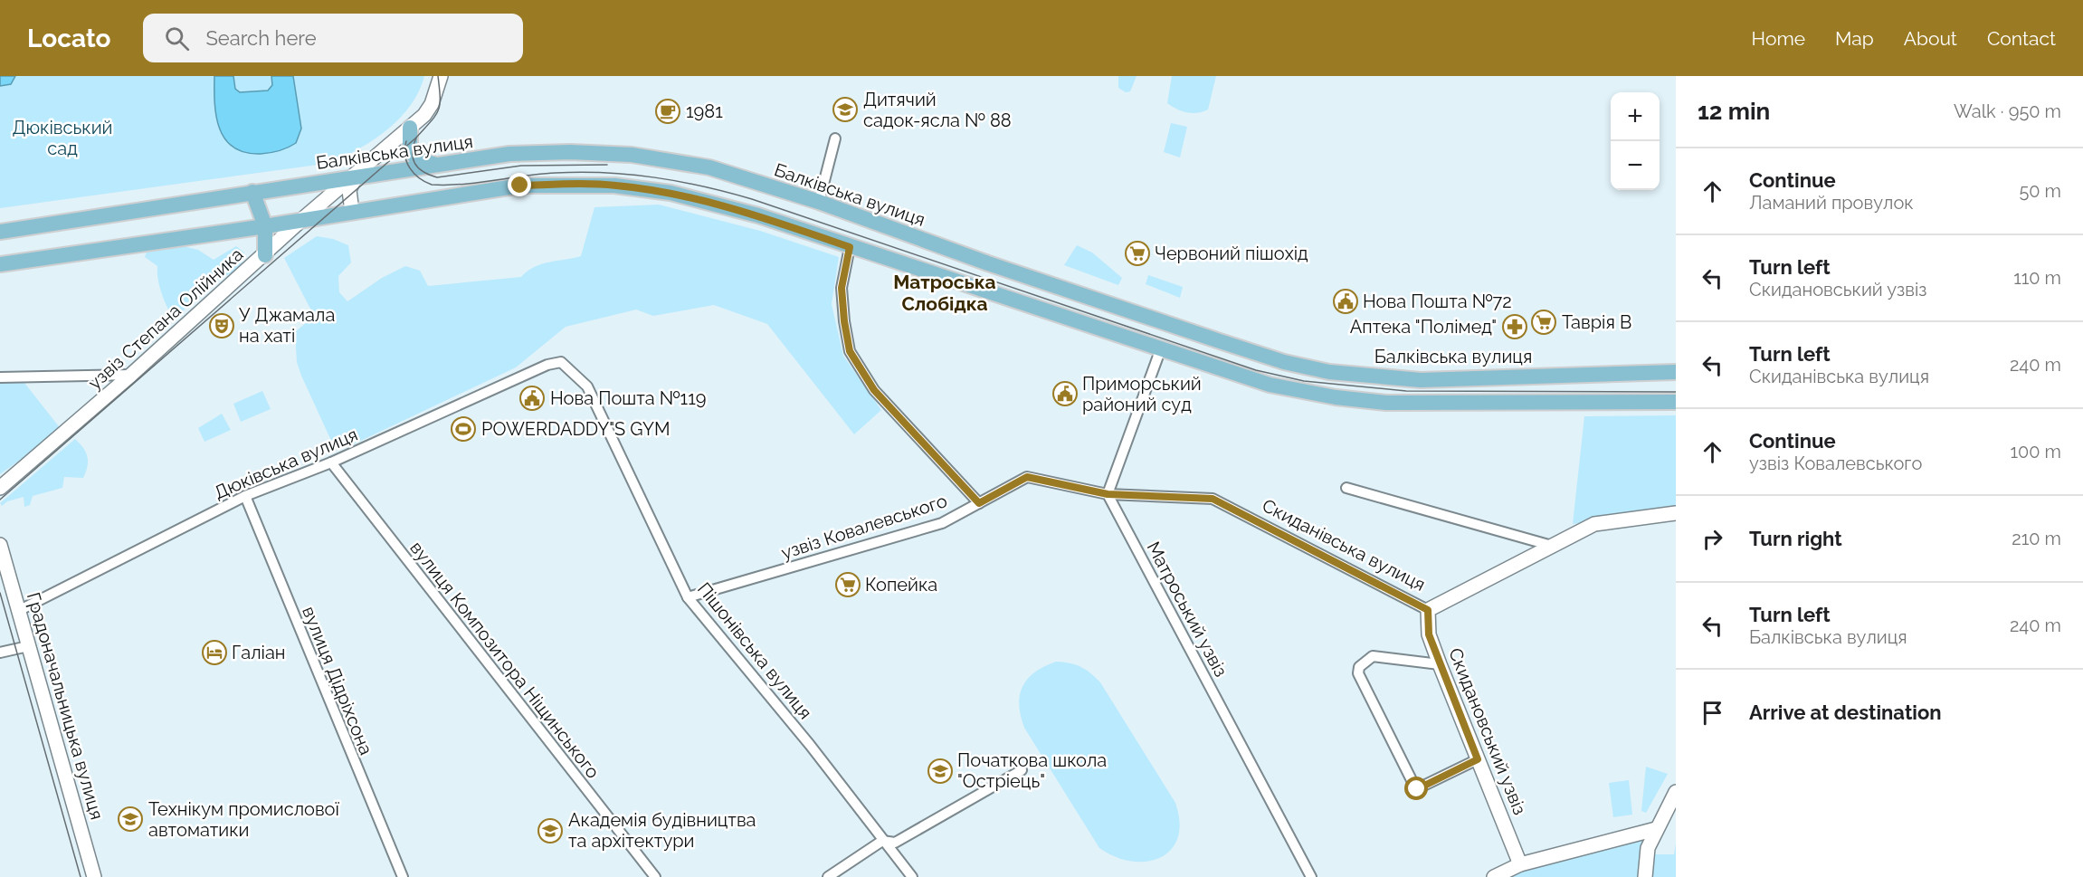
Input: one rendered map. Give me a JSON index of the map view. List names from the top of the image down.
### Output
{
  "streets": {
    "main road": ["Балківська вулиця"],
    "street": [
      "узвіз Степана Олійника",
      "Дюківська вулиця",
      "узвіз Ковалевського",
      "Скиданівська вулиця",
      "Матроський узвіз",
      "Пішонівська вулиця",
      "вулиця Композитора Ніщинського",
      "вулиця Дідріхсона",
      "Градоначальницька вулиця",
      "Скидановський узвіз"
    ]
  },
  "crossings": [
    ["Балківська вулиця", "узвіз Степана Олійника"],
    ["Дюківська вулиця", "Пішонівська вулиця"],
    ["Дюківська вулиця", "вулиця Композитора Ніщинського"],
    ["Дюківська вулиця", "вулиця Дідріхсона"],
    ["Дюківська вулиця", "Градоначальницька вулиця"],
    ["узвіз Ковалевського", "Скиданівська вулиця"],
    ["узвіз Ковалевського", "Матроський узвіз"],
    ["узвіз Ковалевського", "Пішонівська вулиця"],
    ["Скиданівська вулиця", "Матроський узвіз"],
    ["Скиданівська вулиця", "Скидановський узвіз"]
  ],
  "districts": ["Матроська Слобідка"],
  "parks": ["Дюківський сад"],
  "places": {
    "school or university": [
      "Дитячий садок-ясла № 88",
      "Початкова школа \"Остріець\"",
      "Технікум промислової автоматики",
      "Академія будівництва та архітектури"
    ],
    "cafe": ["1981"],
    "supermarket": ["Червоний пішохід", "Таврія В", "Копейка"],
    "public building": ["Нова Пошта №72", "Приморський районий суд", "Нова Пошта №119"],
    "theatre": ["У Джамала на хаті"],
    "pharmacy": ["Аптека \"Полімед\""],
    "sports": ["POWERDADDY\"S GYM"],
    "hotel": ["Галіан"]
  },
  "page": {
    "header": "Locato",
    "search": "Search here",
    "nav": [
      "Home",
      "Map",
      "About",
      "Contact"
    ],
    "heading": ["12 min", "Walk · 950 m"],
    "map_buttons": ["+", "−"],
    "list": [
      ["Continue", "Ламаний провулок", "50 m"],
      ["Turn left", "Скидановський узвіз", "110 m"],
      ["Turn left", "Скиданівська вулиця", "240 m"],
      ["Continue", "узвіз Ковалевського", "100 m"],
      ["Turn right", "210 m"],
      ["Turn left", "Балківська вулиця", "240 m"],
      "Arrive at destination"
    ]
  }
}
